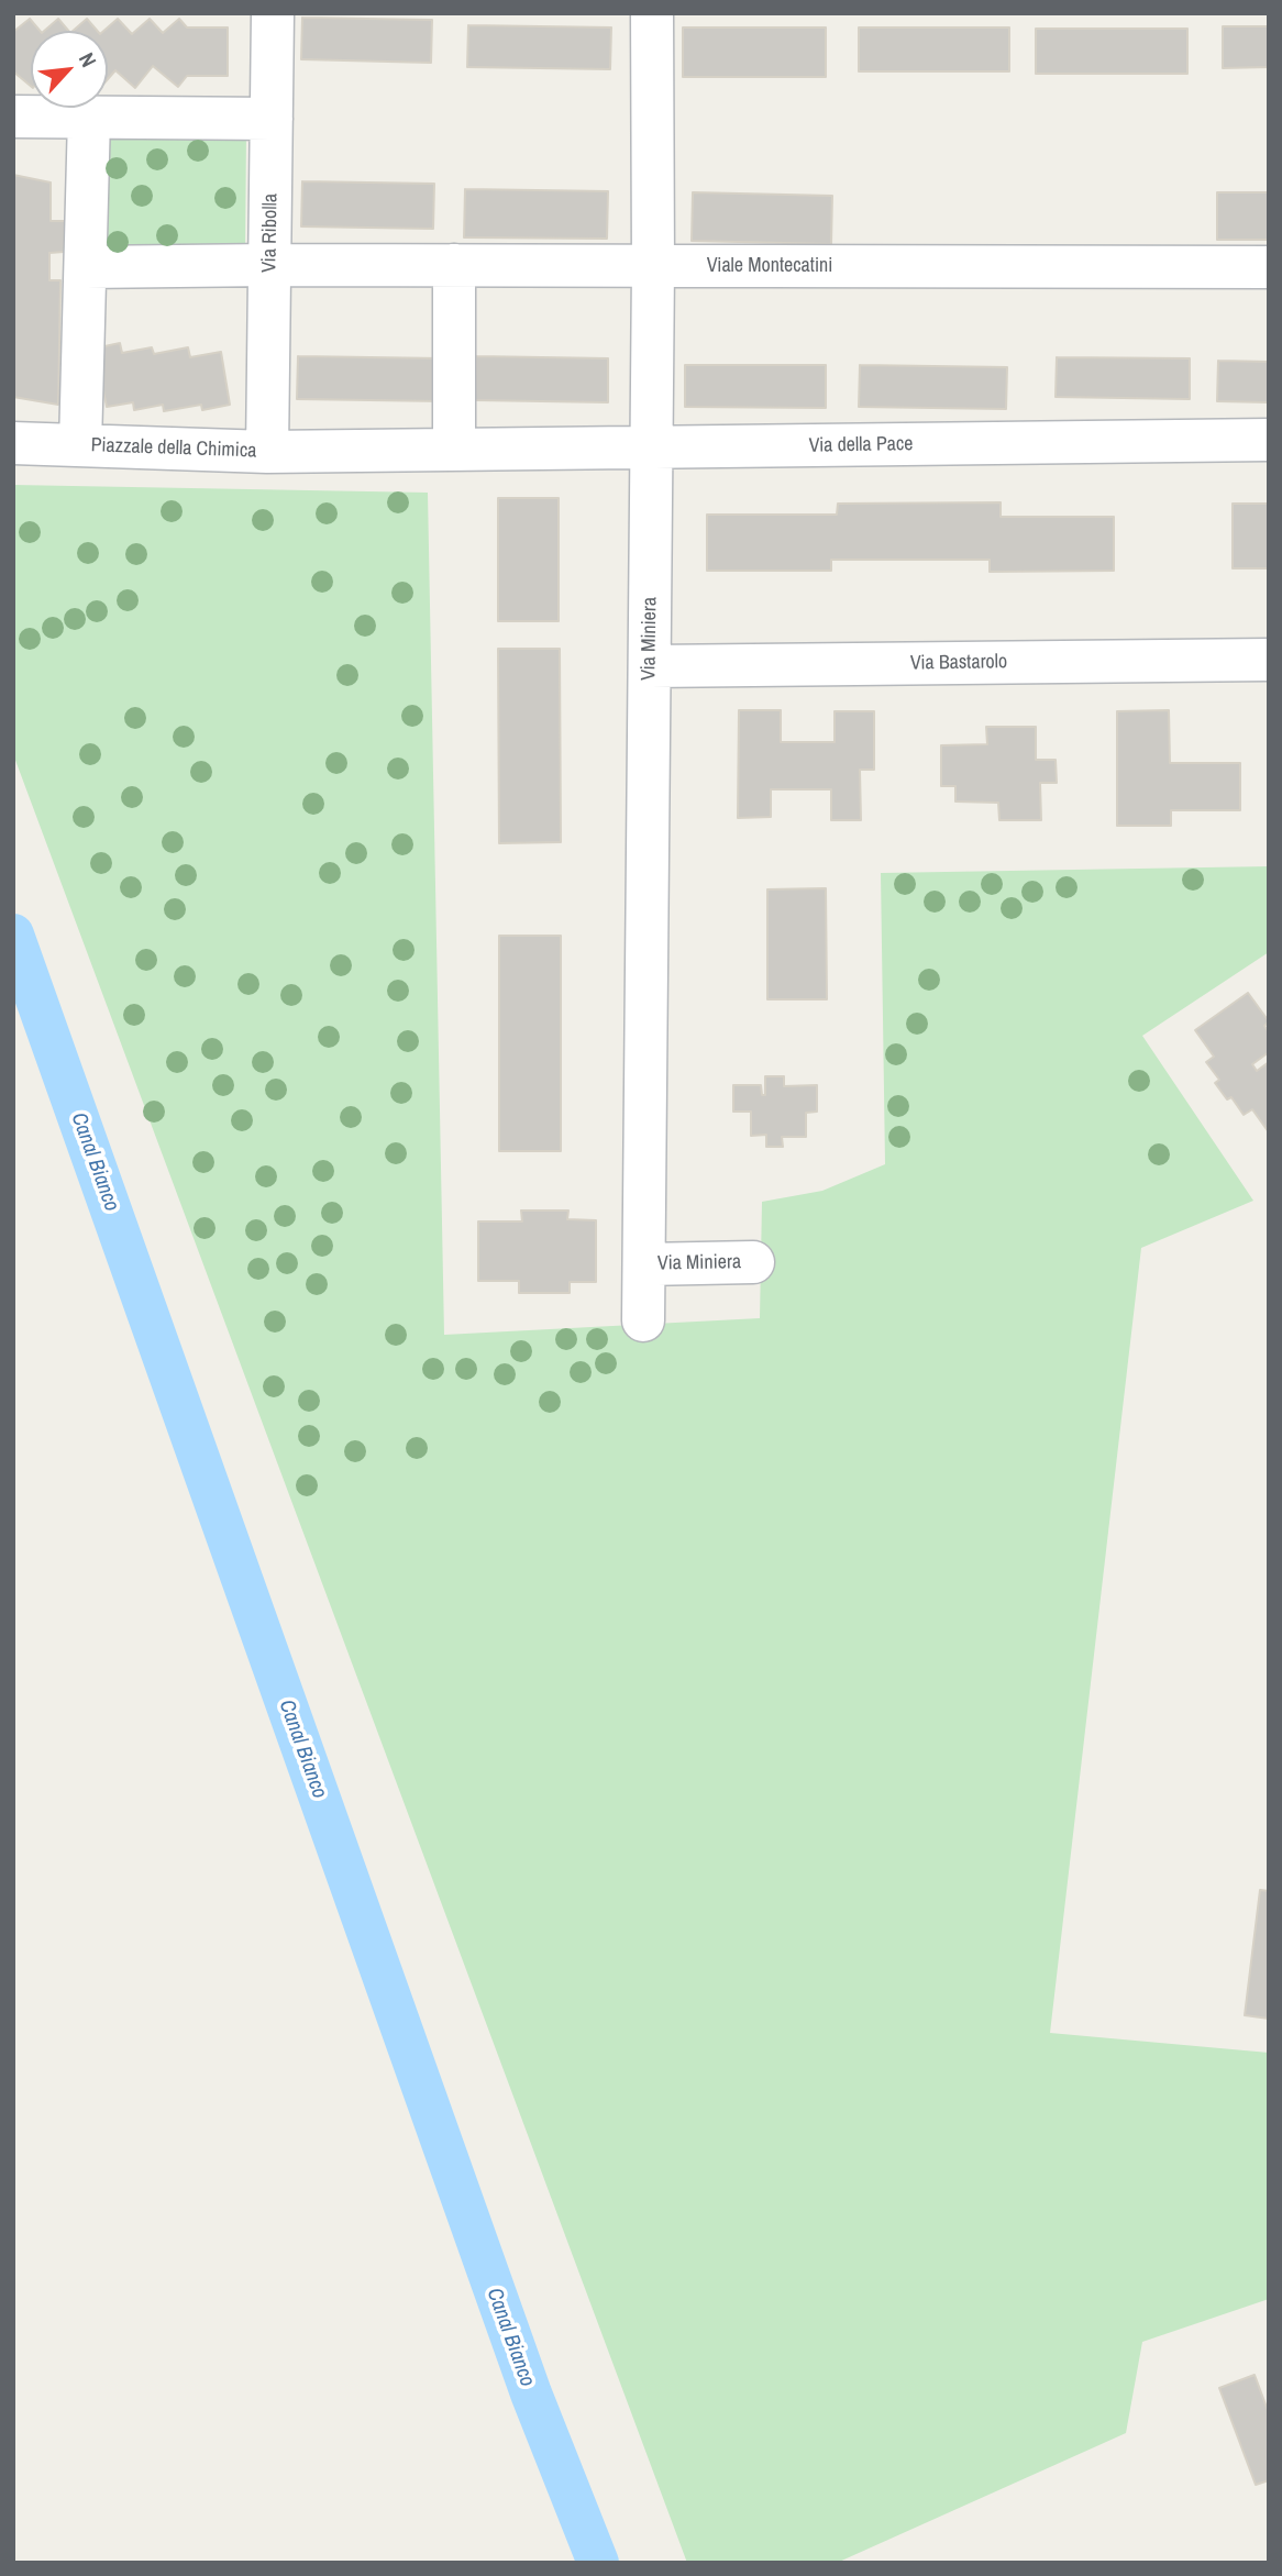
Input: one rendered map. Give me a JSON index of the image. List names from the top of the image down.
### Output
{
  "streets": {
    "street": [
      "Via Ribolla",
      "Viale Montecatini",
      "Via della Pace",
      "Piazzale della Chimica",
      "Via Miniera",
      "Via Bastarolo"
    ]
  },
  "crossings": [
    ["Via Ribolla", "Viale Montecatini"],
    ["Via Ribolla", "Via della Pace"],
    ["Via Ribolla", "Piazzale della Chimica"],
    ["Viale Montecatini", "Via Miniera"],
    ["Via della Pace", "Piazzale della Chimica"],
    ["Via della Pace", "Via Miniera"],
    ["Via Miniera", "Via Bastarolo"]
  ],
  "water": ["Canal Bianco"],
  "north": "top right"
}
